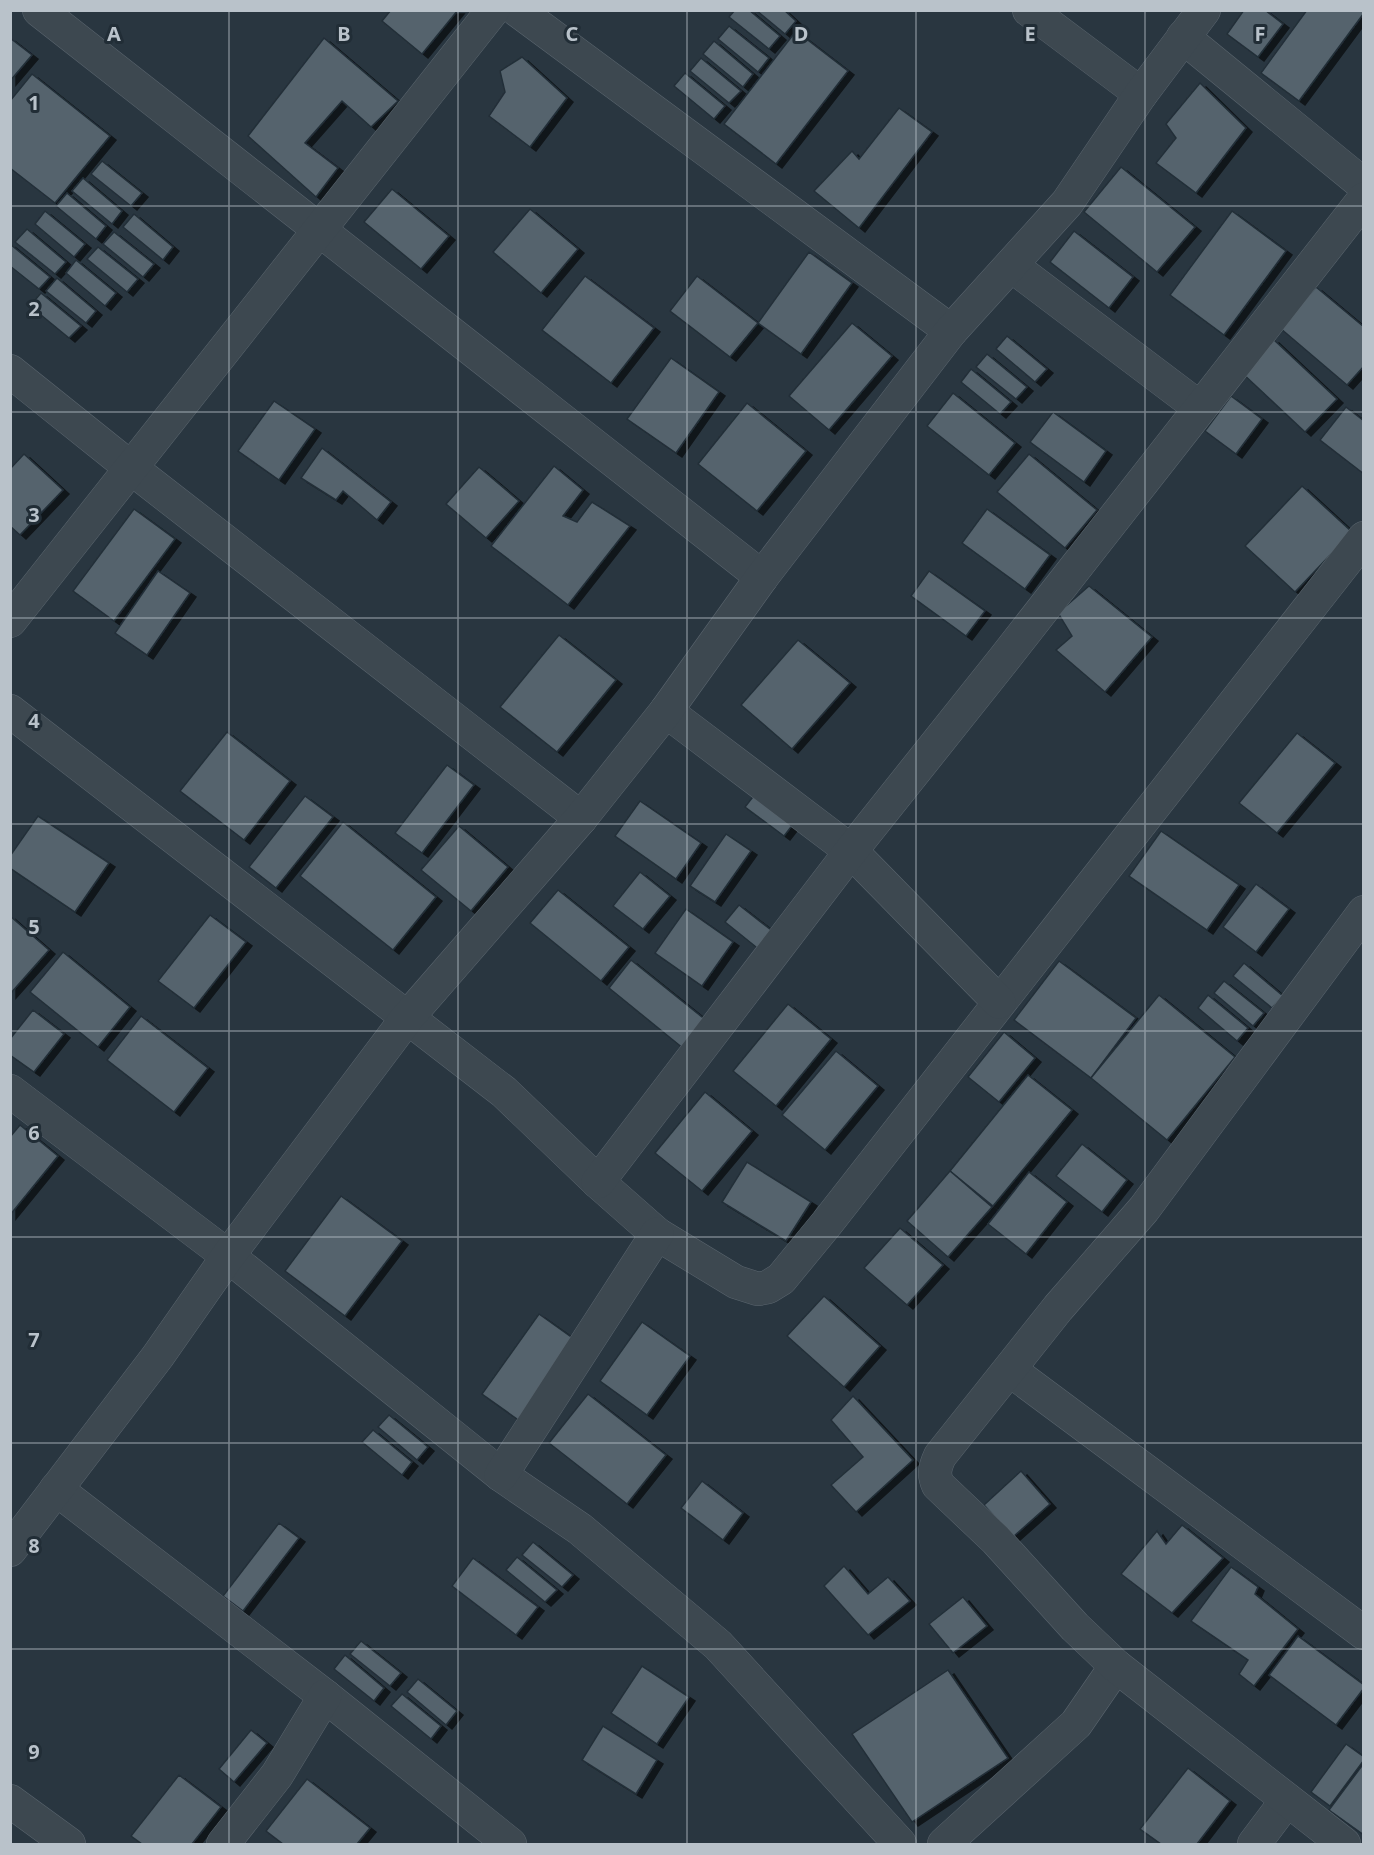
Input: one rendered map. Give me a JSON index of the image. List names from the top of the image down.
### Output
{
  "grid": {
    "columns": [
      "A",
      "B",
      "C",
      "D",
      "E",
      "F"
    ],
    "rows": [
      "1",
      "2",
      "3",
      "4",
      "5",
      "6",
      "7",
      "8",
      "9"
    ]
  }
}
